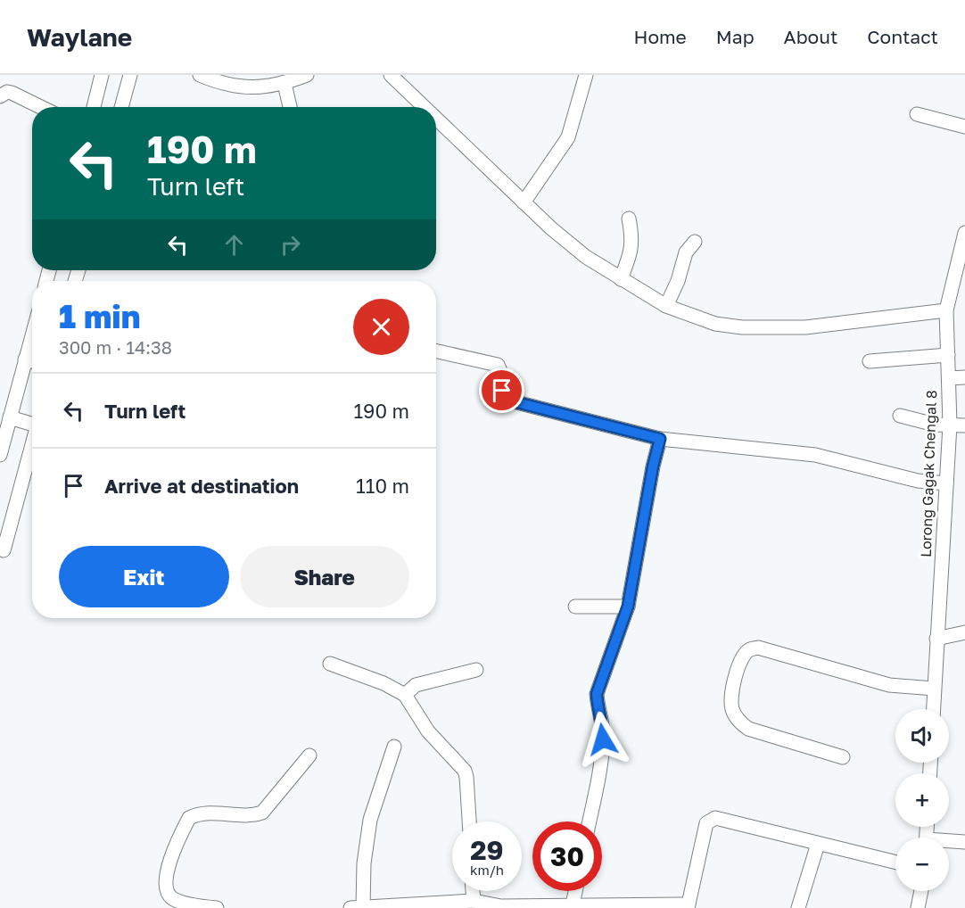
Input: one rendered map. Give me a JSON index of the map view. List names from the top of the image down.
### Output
{
  "streets": {
    "street": ["Lorong Gagak Chengal 8"]
  },
  "page": {
    "header": "Waylane",
    "nav": [
      "Home",
      "Map",
      "About",
      "Contact"
    ],
    "turn": ["190 m", "Turn left"],
    "heading": ["1 min", "300 m · 14:38"],
    "list": [
      {
        "name": "Turn left",
        "value": "190 m"
      },
      {
        "name": "Arrive at destination",
        "value": "110 m"
      }
    ],
    "buttons": ["Exit", "Share"],
    "map_buttons": ["+", "−"],
    "speed": "29 km/h",
    "limit": "30"
  }
}
